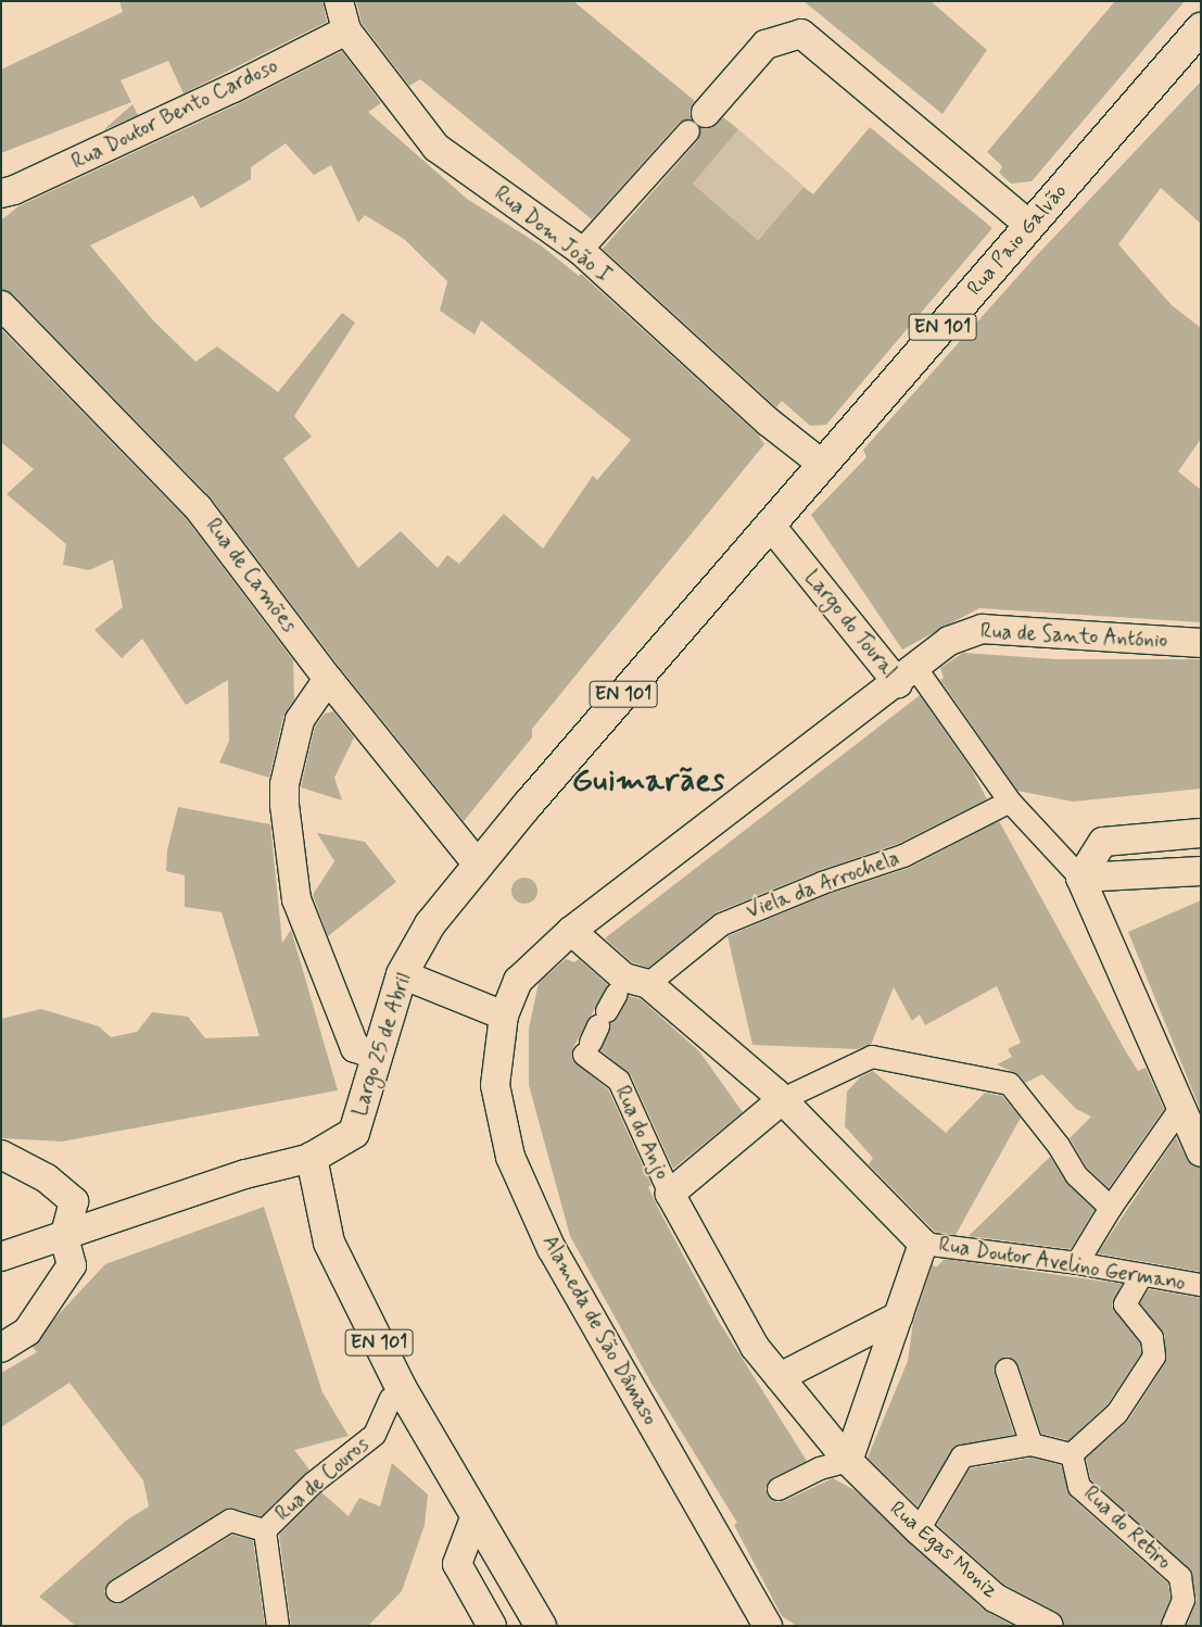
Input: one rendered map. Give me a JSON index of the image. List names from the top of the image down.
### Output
{
  "streets": {
    "main road": ["Rua Paio Galvão", "EN 101", "Largo 25 de Abril"],
    "street": [
      "Rua Doutor Bento Cardoso",
      "Rua Dom João I",
      "Rua de Camões",
      "Largo do Toural",
      "Rua de Santo António",
      "Viela da Arrochela",
      "Rua do Anjo",
      "Rua Doutor Avelino Germano",
      "Alameda de São Dâmaso",
      "Rua de Couros",
      "Rua do Retiro",
      "Rua Egas Moniz"
    ]
  },
  "crossings": [
    ["Rua Doutor Bento Cardoso", "Rua Dom João I"],
    ["Rua Dom João I", "Rua Paio Galvão"],
    ["Rua Paio Galvão", "EN 101"],
    ["Rua Paio Galvão", "Largo do Toural"],
    ["EN 101", "Rua de Camões"],
    ["EN 101", "Largo do Toural"],
    ["EN 101", "Largo 25 de Abril"],
    ["Rua de Camões", "Largo 25 de Abril"],
    ["Largo do Toural", "Rua de Santo António"],
    ["Largo do Toural", "Alameda de São Dâmaso"],
    ["Viela da Arrochela", "Rua do Anjo"],
    ["Rua do Anjo", "Rua Egas Moniz"]
  ],
  "districts": ["Guimarães"]
}
